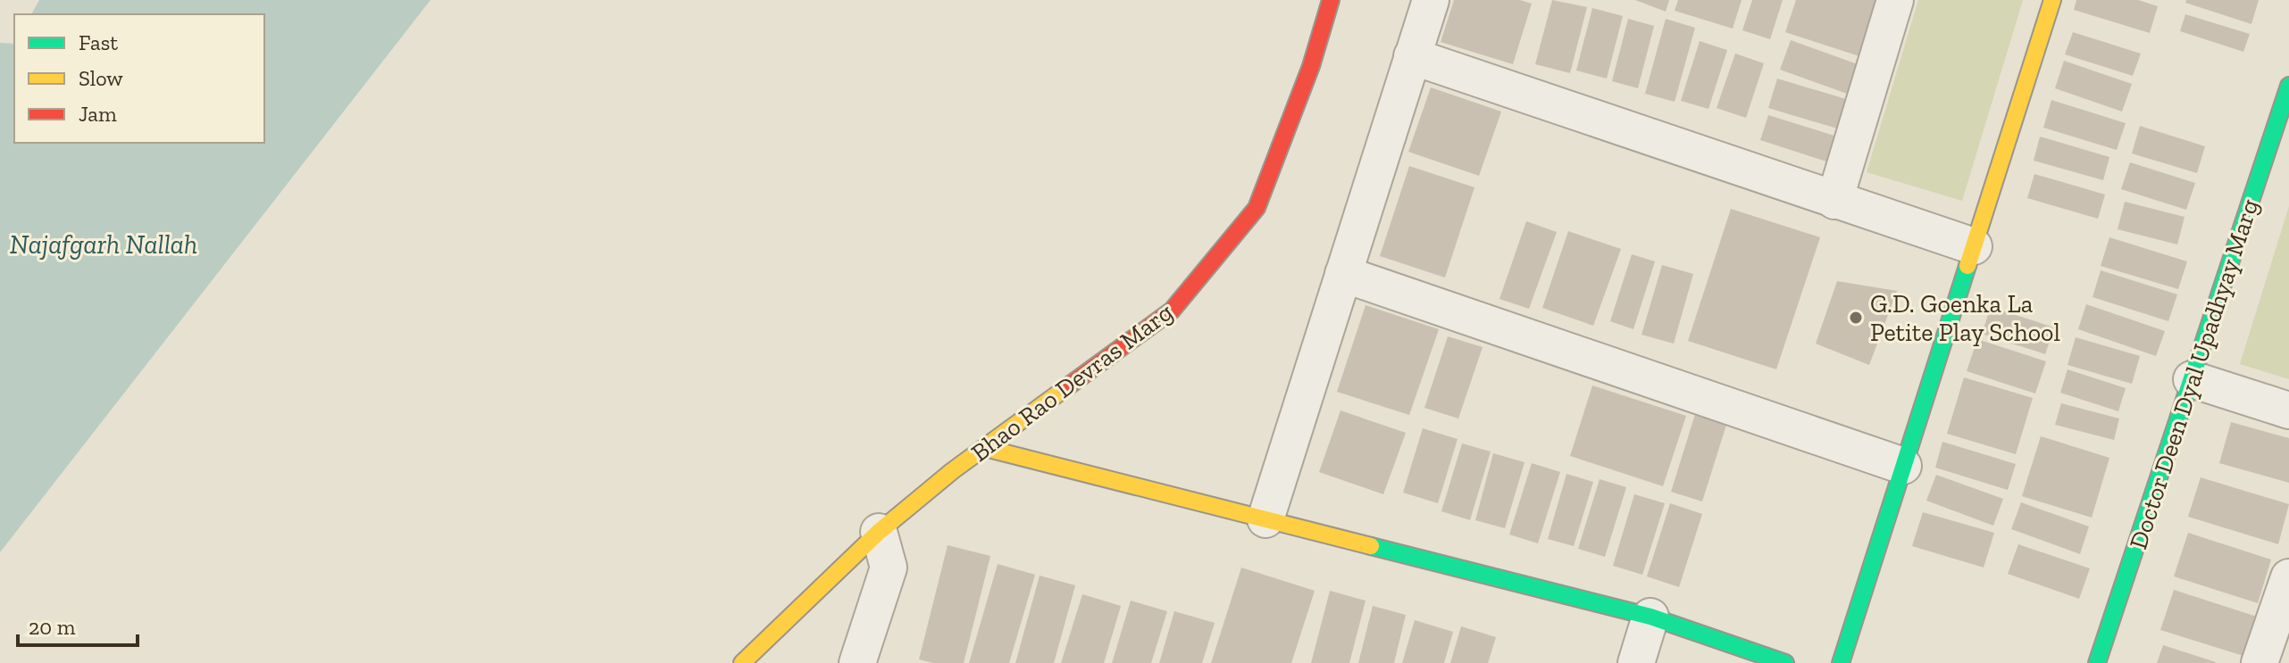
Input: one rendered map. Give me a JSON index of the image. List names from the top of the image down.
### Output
{
  "streets": {
    "street": ["Doctor Deen Dyal Upadhyay Marg", "Bhao Rao Devras Marg"]
  },
  "water": ["Najafgarh Nallah"],
  "places": ["G.D. Goenka La Petite Play School"],
  "legend": ["Fast", "Slow", "Jam"],
  "scale_bar": "20 m"
}
